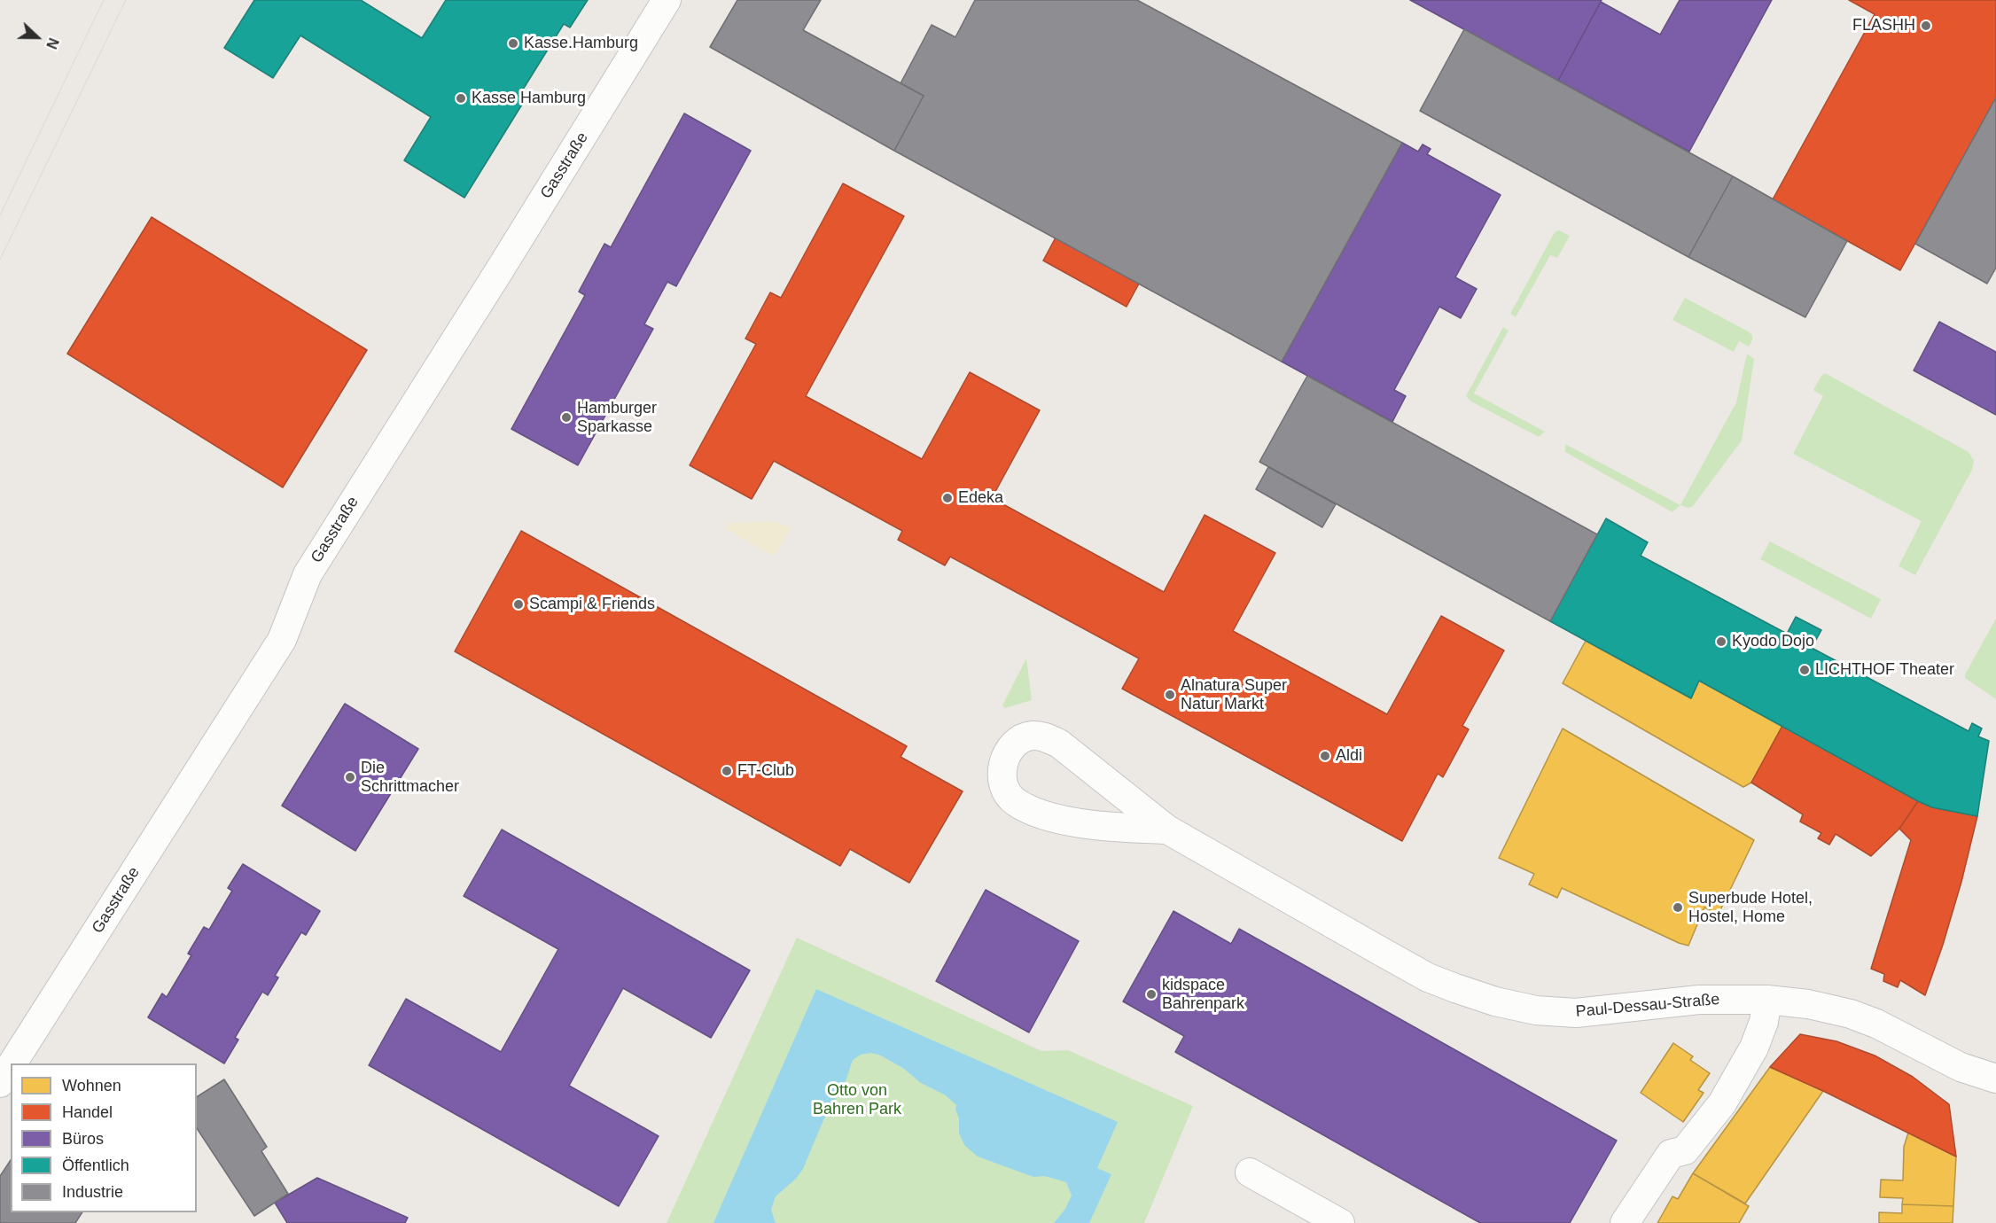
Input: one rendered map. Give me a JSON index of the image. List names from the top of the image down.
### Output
{
  "streets": {
    "street": ["Gasstraße", "Paul-Dessau-Straße"]
  },
  "parks": ["Otto von Bahren Park"],
  "places": [
    "FLASHH",
    "Kasse.Hamburg",
    "Kasse Hamburg",
    "Hamburger Sparkasse",
    "Edeka",
    "Scampi & Friends",
    "Kyodo Dojo",
    "LICHTHOF Theater",
    "Alnatura Super Natur Markt",
    "Aldi",
    "FT-Club",
    "Die Schrittmacher",
    "Superbude Hotel, Hostel, Home",
    "kidspace Bahrenpark"
  ],
  "legend": [
    "Wohnen",
    "Handel",
    "Büros",
    "Öffentlich",
    "Industrie"
  ],
  "north": "right"
}
